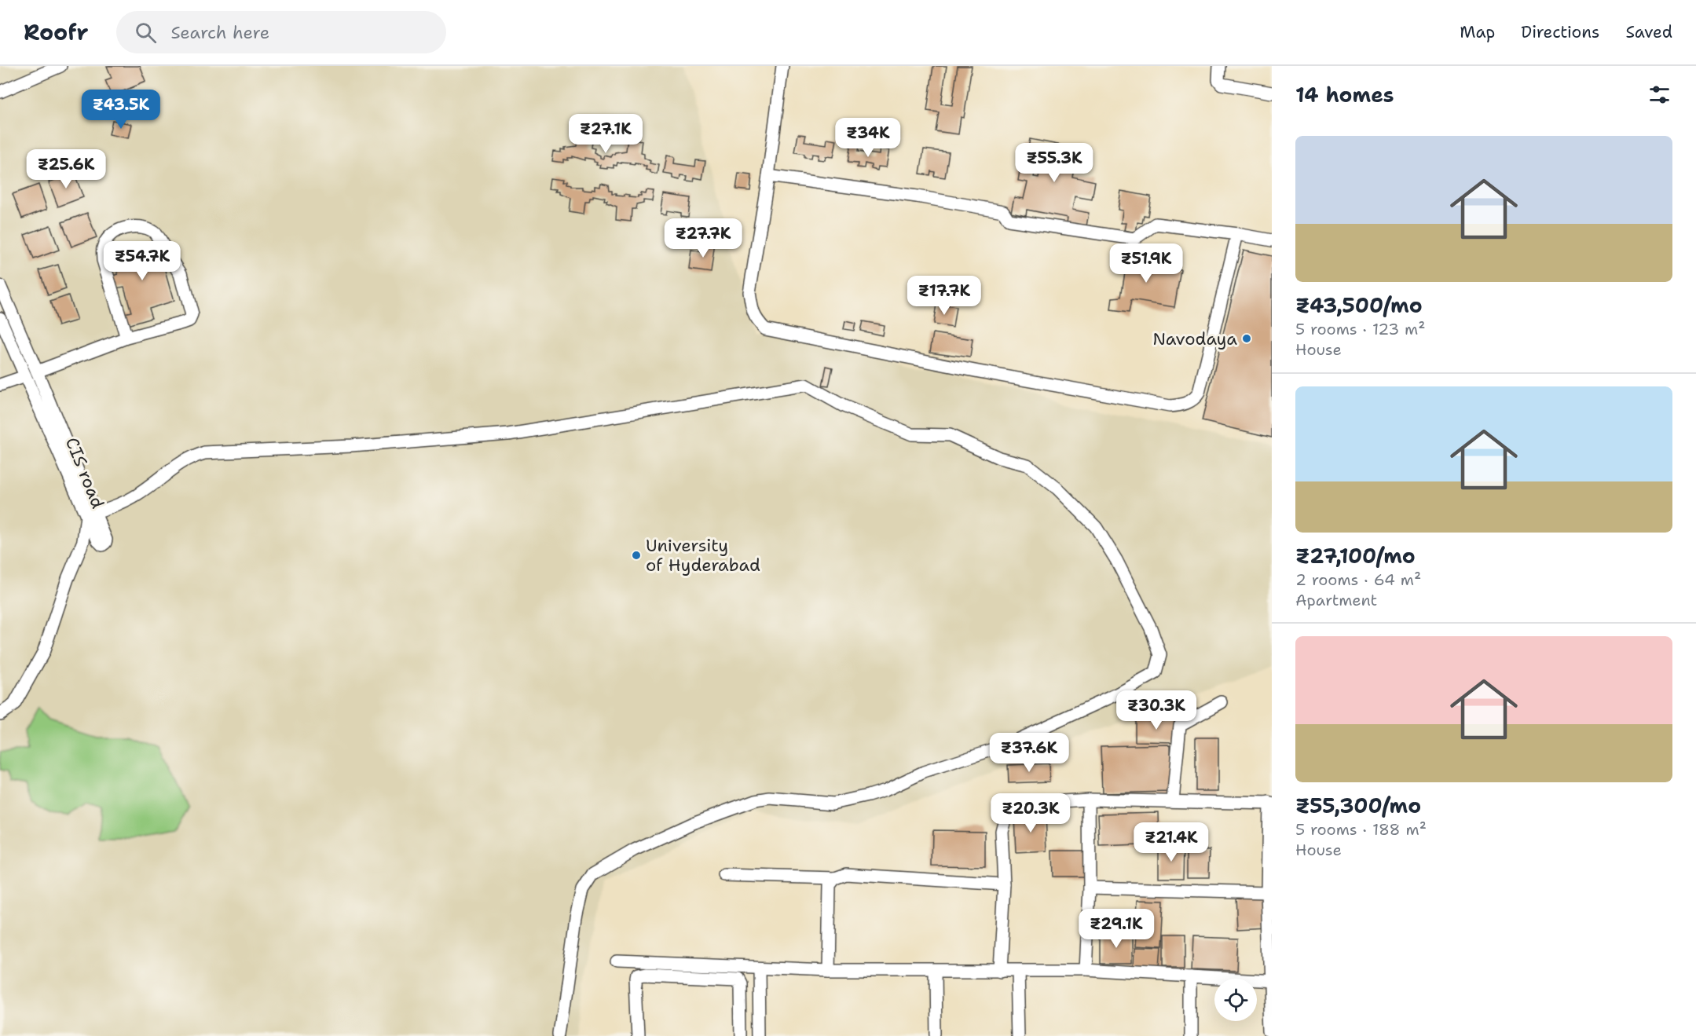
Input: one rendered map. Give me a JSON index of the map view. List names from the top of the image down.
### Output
{
  "streets": {
    "street": ["CIS road"]
  },
  "places": ["Navodaya", "University of Hyderabad"],
  "page": {
    "header": "Roofr",
    "search": "Search here",
    "nav": ["Map", "Directions", "Saved"],
    "heading": "14 homes",
    "price": [
      "₹43.5K",
      "₹27.1K",
      "₹34K",
      "₹55.3K",
      "₹25.6K",
      "₹27.7K",
      "₹54.7K",
      "₹51.9K",
      "₹17.7K",
      "₹30.3K",
      "₹37.6K",
      "₹20.3K",
      "₹21.4K",
      "₹29.1K"
    ],
    "list": [
      {
        "name": "₹43,500/mo",
        "note": "5 rooms · 123 m² · House"
      },
      {
        "name": "₹27,100/mo",
        "note": "2 rooms · 64 m² · Apartment"
      },
      {
        "name": "₹55,300/mo",
        "note": "5 rooms · 188 m² · House"
      }
    ]
  }
}
